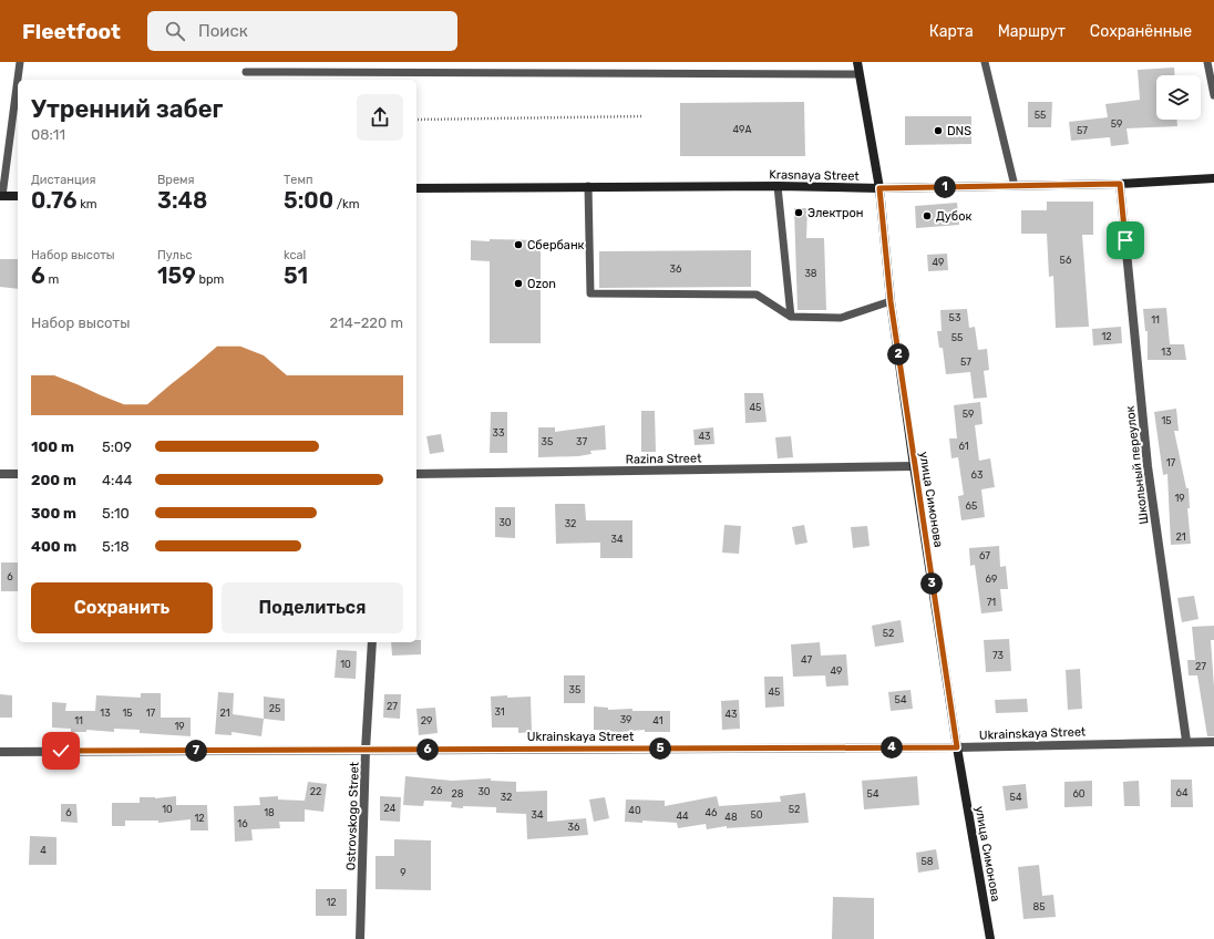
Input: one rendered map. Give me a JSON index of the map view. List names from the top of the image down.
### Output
{
  "streets": {
    "street": [
      "Krasnaya Street",
      "Razina Street",
      "Школьный переулок",
      "улица Симонова",
      "Ukrainskaya Street",
      "Ostrovskogo Street"
    ]
  },
  "crossings": [
    ["Krasnaya Street", "Школьный переулок"],
    ["Krasnaya Street", "улица Симонова"],
    ["Razina Street", "улица Симонова"],
    ["Школьный переулок", "Ukrainskaya Street"],
    ["улица Симонова", "Ukrainskaya Street"],
    ["Ukrainskaya Street", "Ostrovskogo Street"]
  ],
  "places": [
    "DNS",
    "Электрон",
    "Дубок",
    "Сбербанк",
    "Ozon"
  ],
  "house_numbers": [
    "55",
    "59",
    "49А",
    "57",
    "56",
    "49",
    "36",
    "38",
    "53",
    "11",
    "12",
    "55",
    "13",
    "57",
    "45",
    "59",
    "15",
    "33",
    "43",
    "35",
    "37",
    "61",
    "17",
    "63",
    "19",
    "65",
    "30",
    "32",
    "21",
    "34",
    "67",
    "6",
    "69",
    "71",
    "52",
    "73",
    "47",
    "10",
    "27",
    "49",
    "35",
    "45",
    "54",
    "27",
    "25",
    "31",
    "13",
    "15",
    "17",
    "21",
    "43",
    "39",
    "11",
    "29",
    "41",
    "19",
    "26",
    "22",
    "30",
    "64",
    "28",
    "54",
    "60",
    "32",
    "54",
    "24",
    "10",
    "52",
    "40",
    "6",
    "18",
    "46",
    "34",
    "50",
    "44",
    "48",
    "12",
    "16",
    "36",
    "4",
    "58",
    "9",
    "12",
    "85"
  ],
  "page": {
    "header": "Fleetfoot",
    "search": "Поиск",
    "nav": ["Карта", "Маршрут", "Сохранённые"],
    "heading": ["Утренний забег", "08:11"],
    "stats": [
      ["Дистанция", "0.76 km"],
      ["Время", "3:48"],
      ["Темп", "5:00 /km"],
      ["Набор высоты", "6 m"],
      ["Пульс", "159 bpm"],
      ["kcal", "51"]
    ],
    "pins": [
      "1",
      "2",
      "3",
      "4",
      "5",
      "6",
      "7"
    ],
    "chart": ["Набор высоты", "214–220 m"],
    "list": [
      {
        "name": "100 m",
        "note": "5:09"
      },
      {
        "name": "200 m",
        "note": "4:44"
      },
      {
        "name": "300 m",
        "note": "5:10"
      },
      {
        "name": "400 m",
        "note": "5:18"
      }
    ],
    "buttons": ["Сохранить", "Поделиться"]
  }
}
